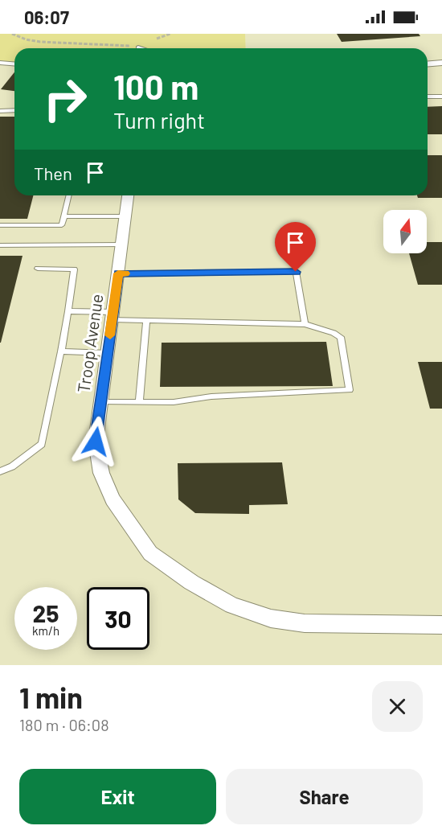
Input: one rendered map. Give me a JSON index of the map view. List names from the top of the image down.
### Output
{
  "streets": {
    "street": ["Troop Avenue"]
  },
  "north": "top",
  "page": {
    "status": "06:07",
    "turn": ["100 m", "Turn right"],
    "then": "Then",
    "speed": "25 km/h",
    "limit": "30",
    "heading": ["1 min", "180 m · 06:08"],
    "buttons": ["Exit", "Share"]
  }
}
